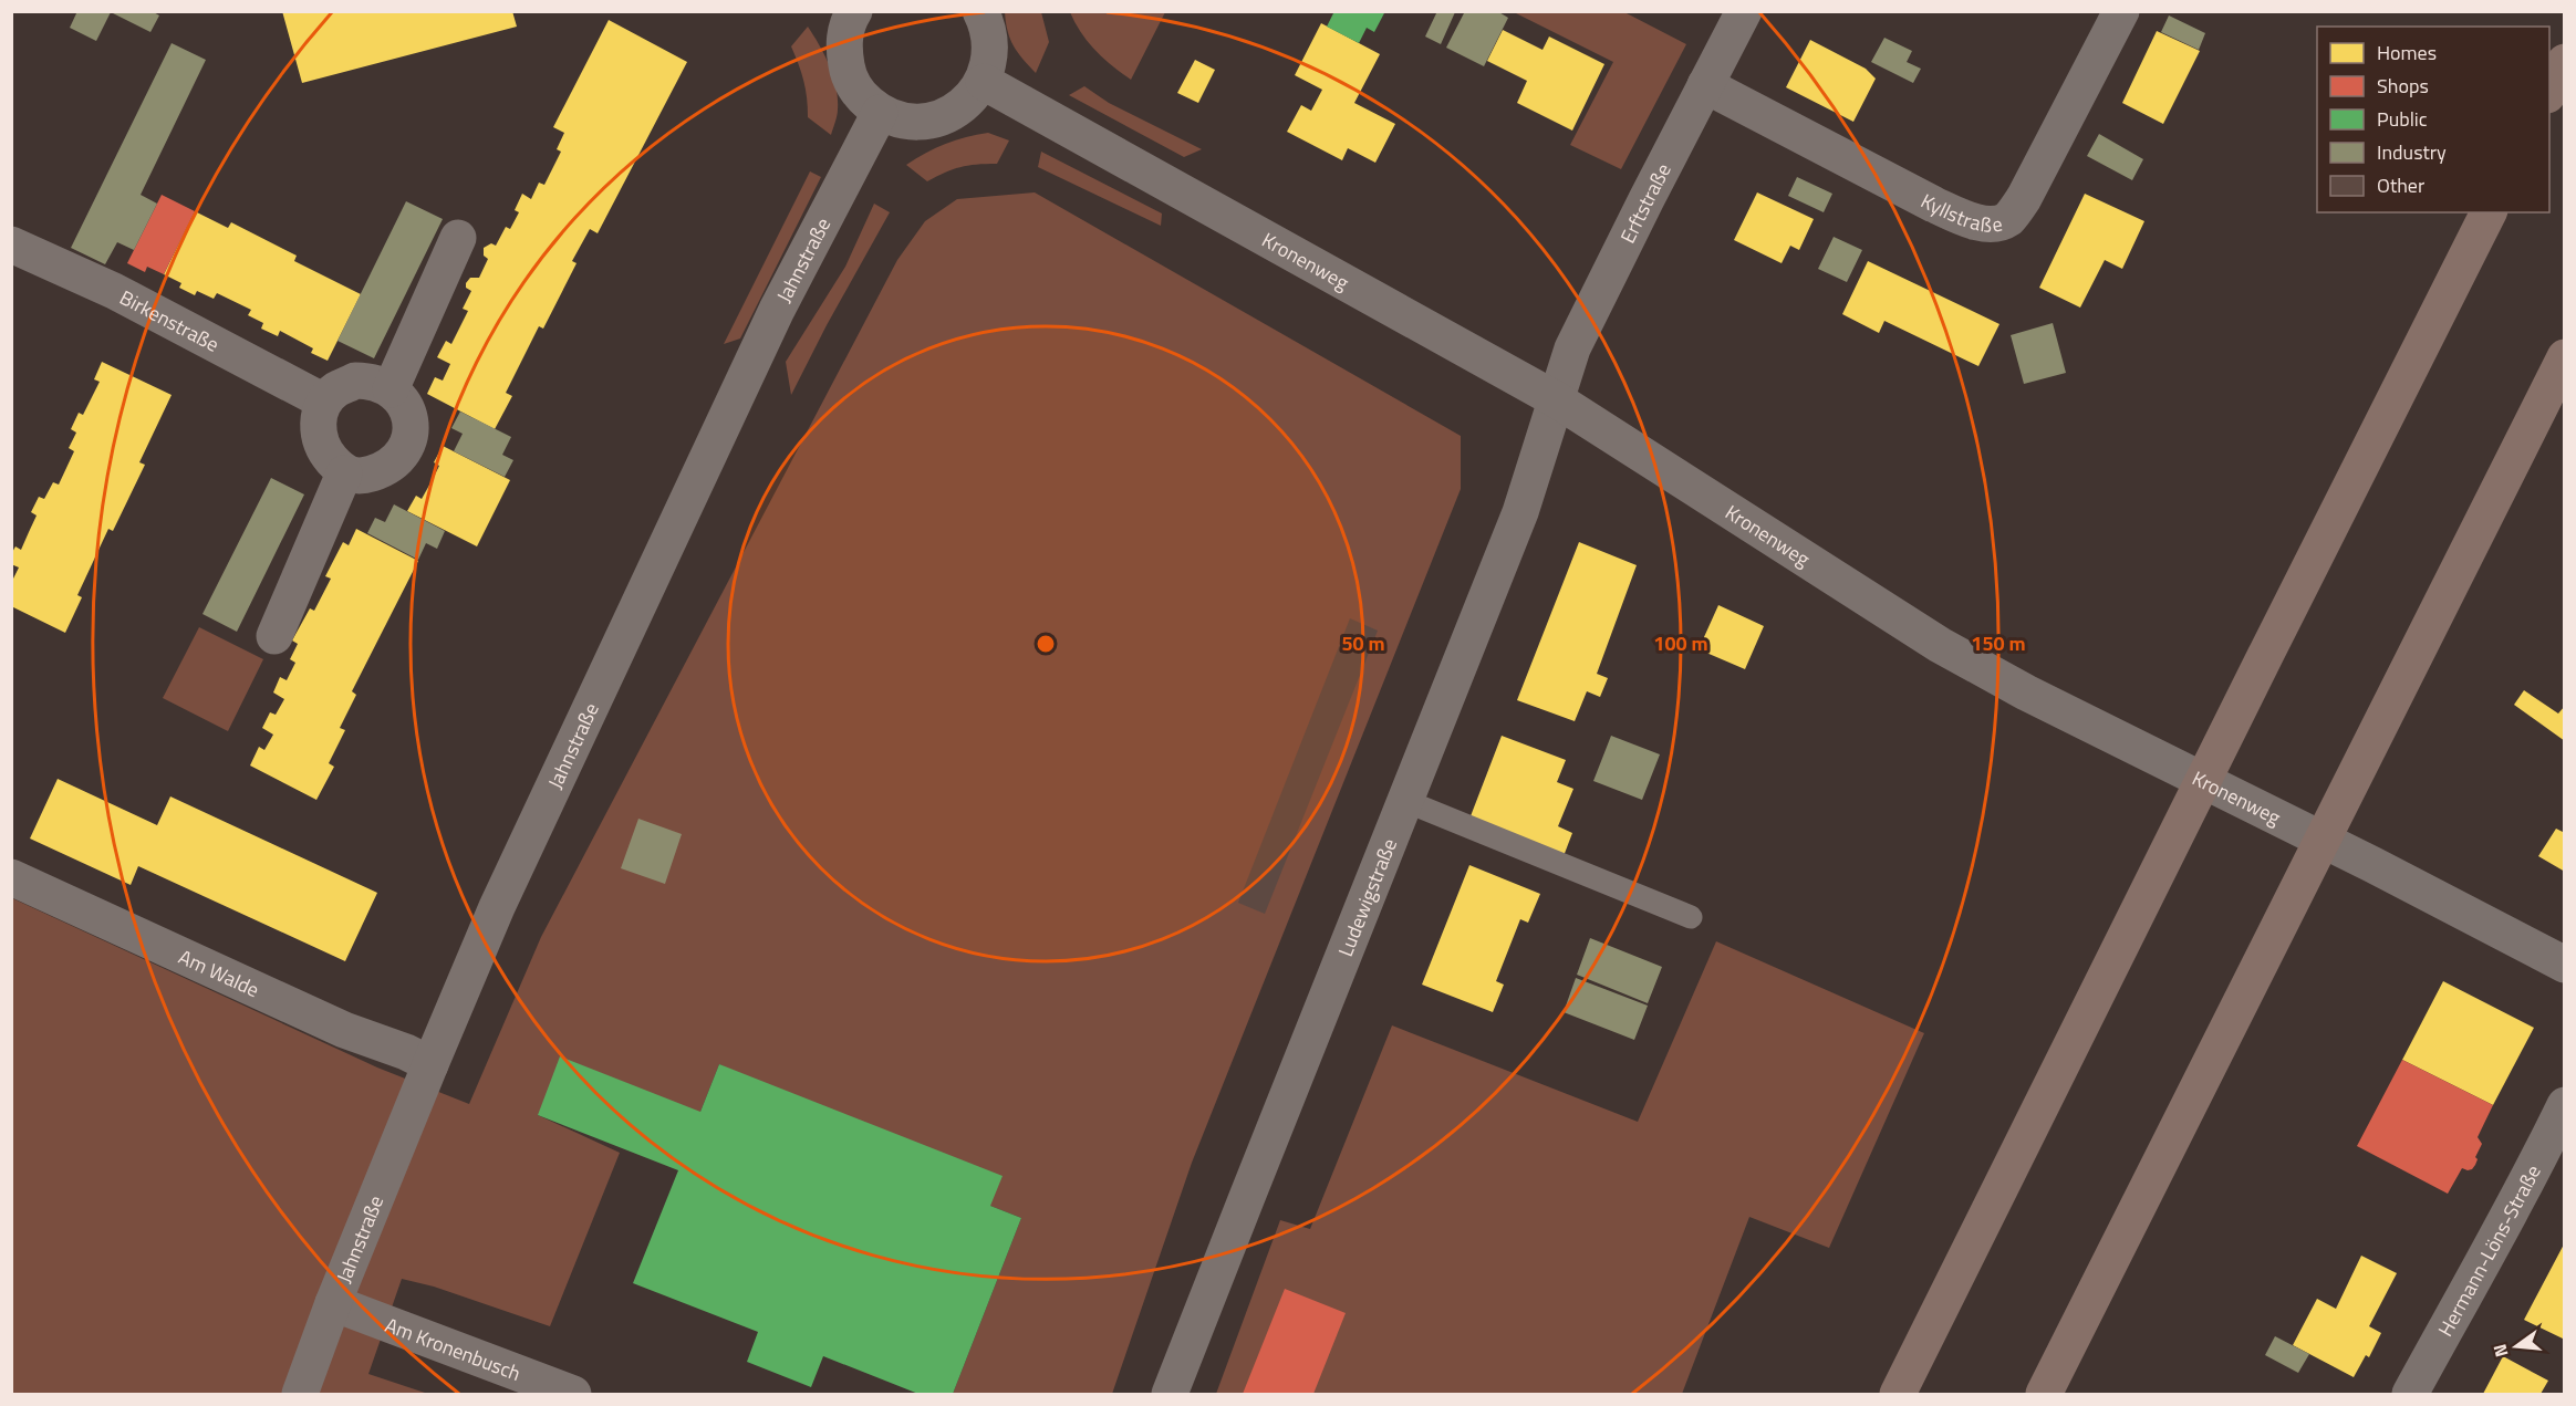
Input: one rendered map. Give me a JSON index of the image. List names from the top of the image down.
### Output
{
  "streets": {
    "street": [
      "Erftstraße",
      "Kyllstraße",
      "Jahnstraße",
      "Kronenweg",
      "Birkenstraße",
      "Ludewigstraße",
      "Am Walde",
      "Hermann-Löns-Straße",
      "Am Kronenbusch"
    ]
  },
  "crossings": [
    ["Erftstraße", "Kyllstraße"],
    ["Erftstraße", "Kronenweg"],
    ["Erftstraße", "Ludewigstraße"],
    ["Jahnstraße", "Am Walde"],
    ["Jahnstraße", "Am Kronenbusch"],
    ["Kronenweg", "Ludewigstraße"]
  ],
  "legend": [
    "Homes",
    "Shops",
    "Public",
    "Industry",
    "Other"
  ],
  "north": "left",
  "rings": ["50 m", "100 m", "150 m"]
}
